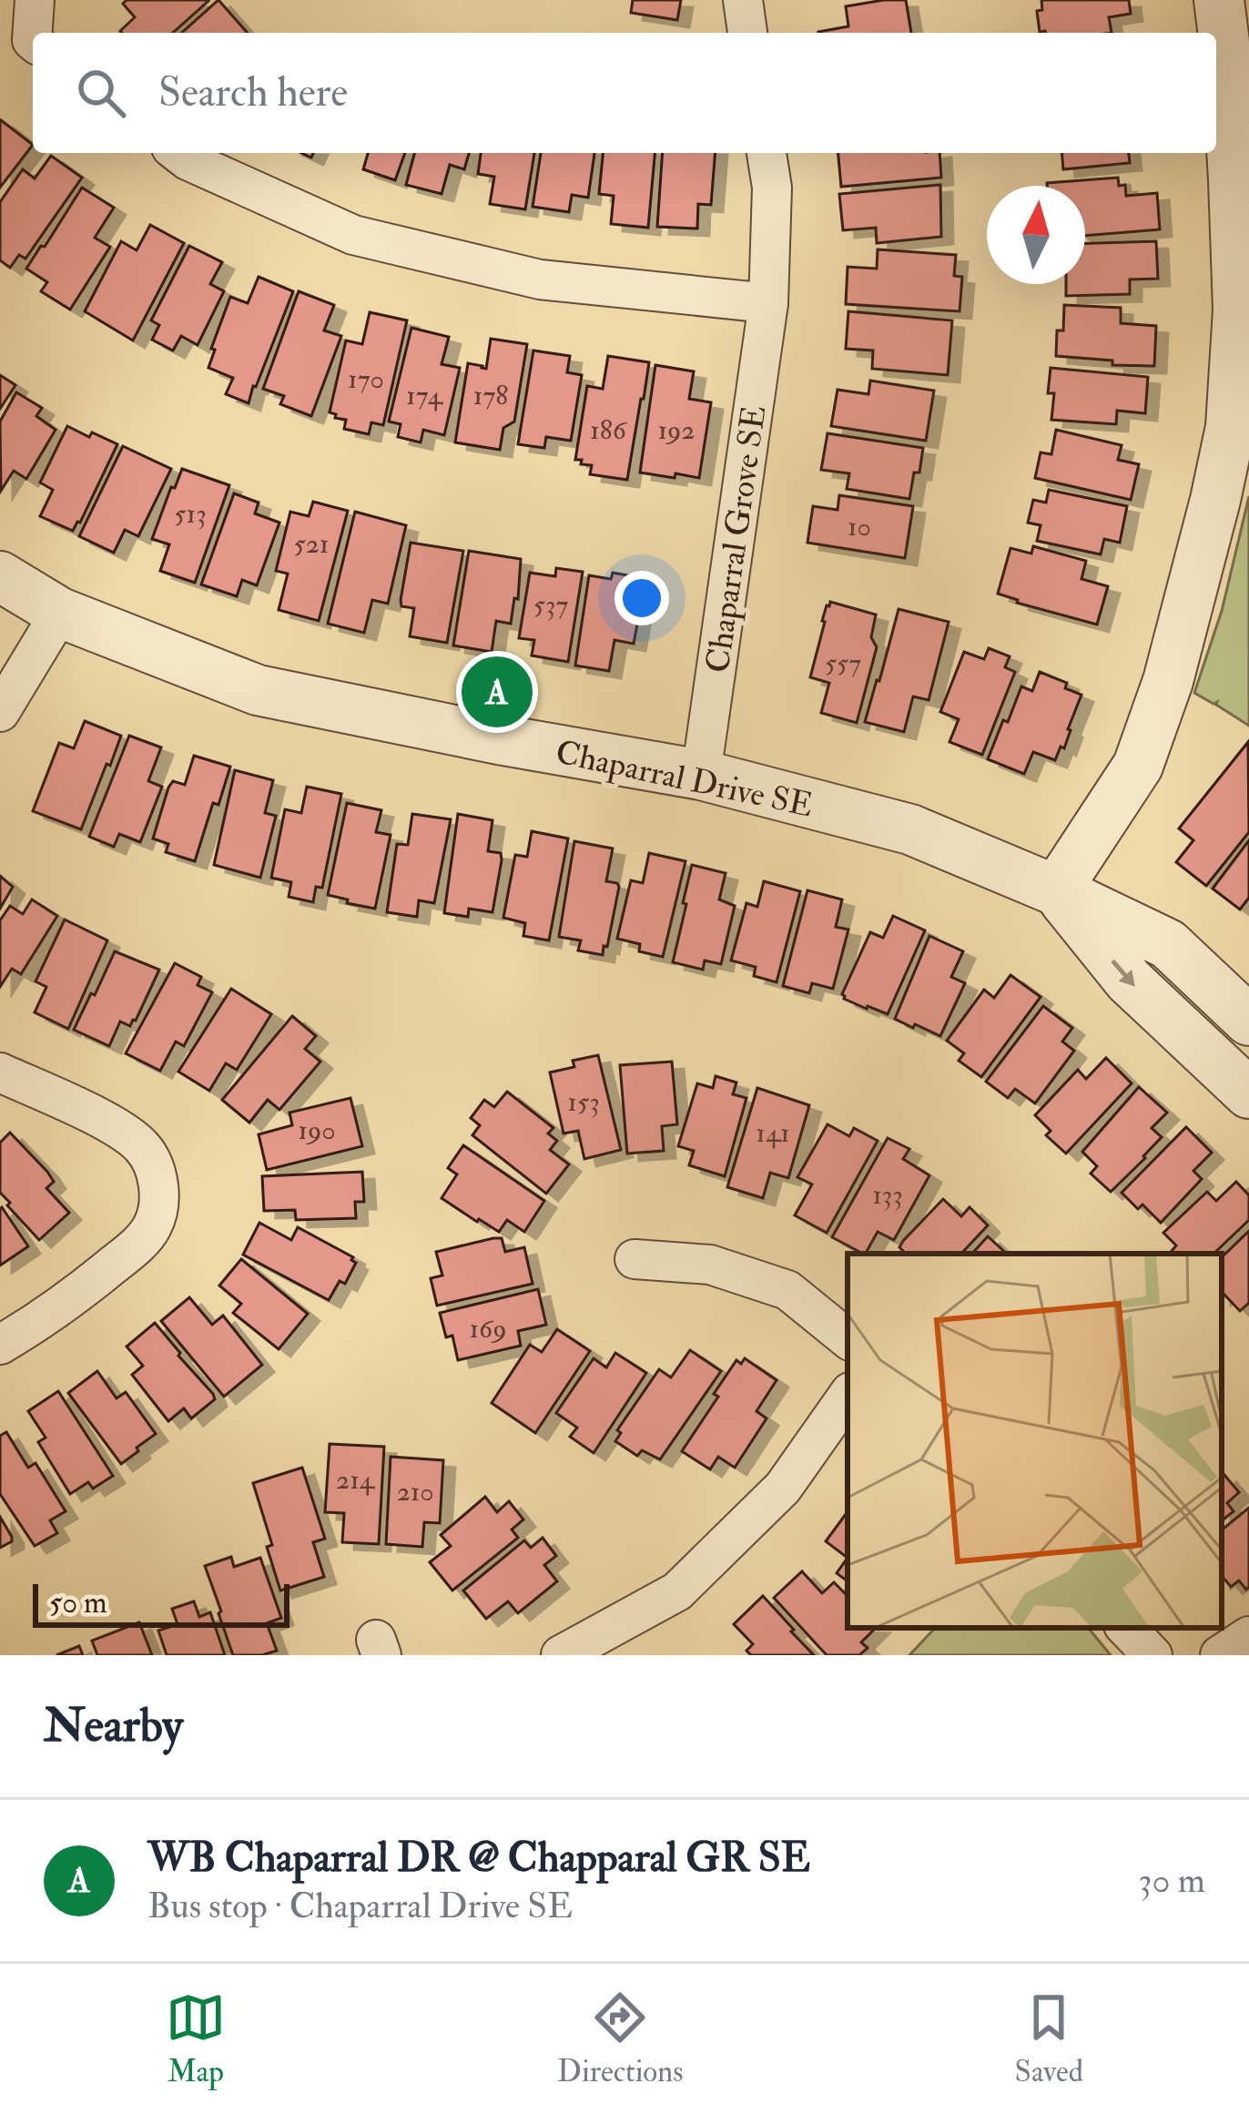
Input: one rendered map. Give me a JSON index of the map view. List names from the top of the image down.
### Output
{
  "streets": {
    "street": ["Chaparral Grove SE", "Chaparral Drive SE"]
  },
  "crossings": [
    ["Chaparral Grove SE", "Chaparral Drive SE"]
  ],
  "house_numbers": [
    "170",
    "174",
    "178",
    "186",
    "192",
    "513",
    "10",
    "521",
    "537",
    "557",
    "153",
    "190",
    "141",
    "133",
    "169",
    "214",
    "210"
  ],
  "scale_bar": "50 m",
  "north": "top",
  "page": {
    "search": "Search here",
    "pins": "A",
    "scale": "50 m",
    "heading": "Nearby",
    "list": [
      {
        "mark": "A",
        "name": "WB Chaparral DR @ Chapparal GR SE",
        "note": "Bus stop · Chaparral Drive SE",
        "value": "30 m"
      }
    ],
    "nav": ["Map", "Directions", "Saved"]
  }
}
